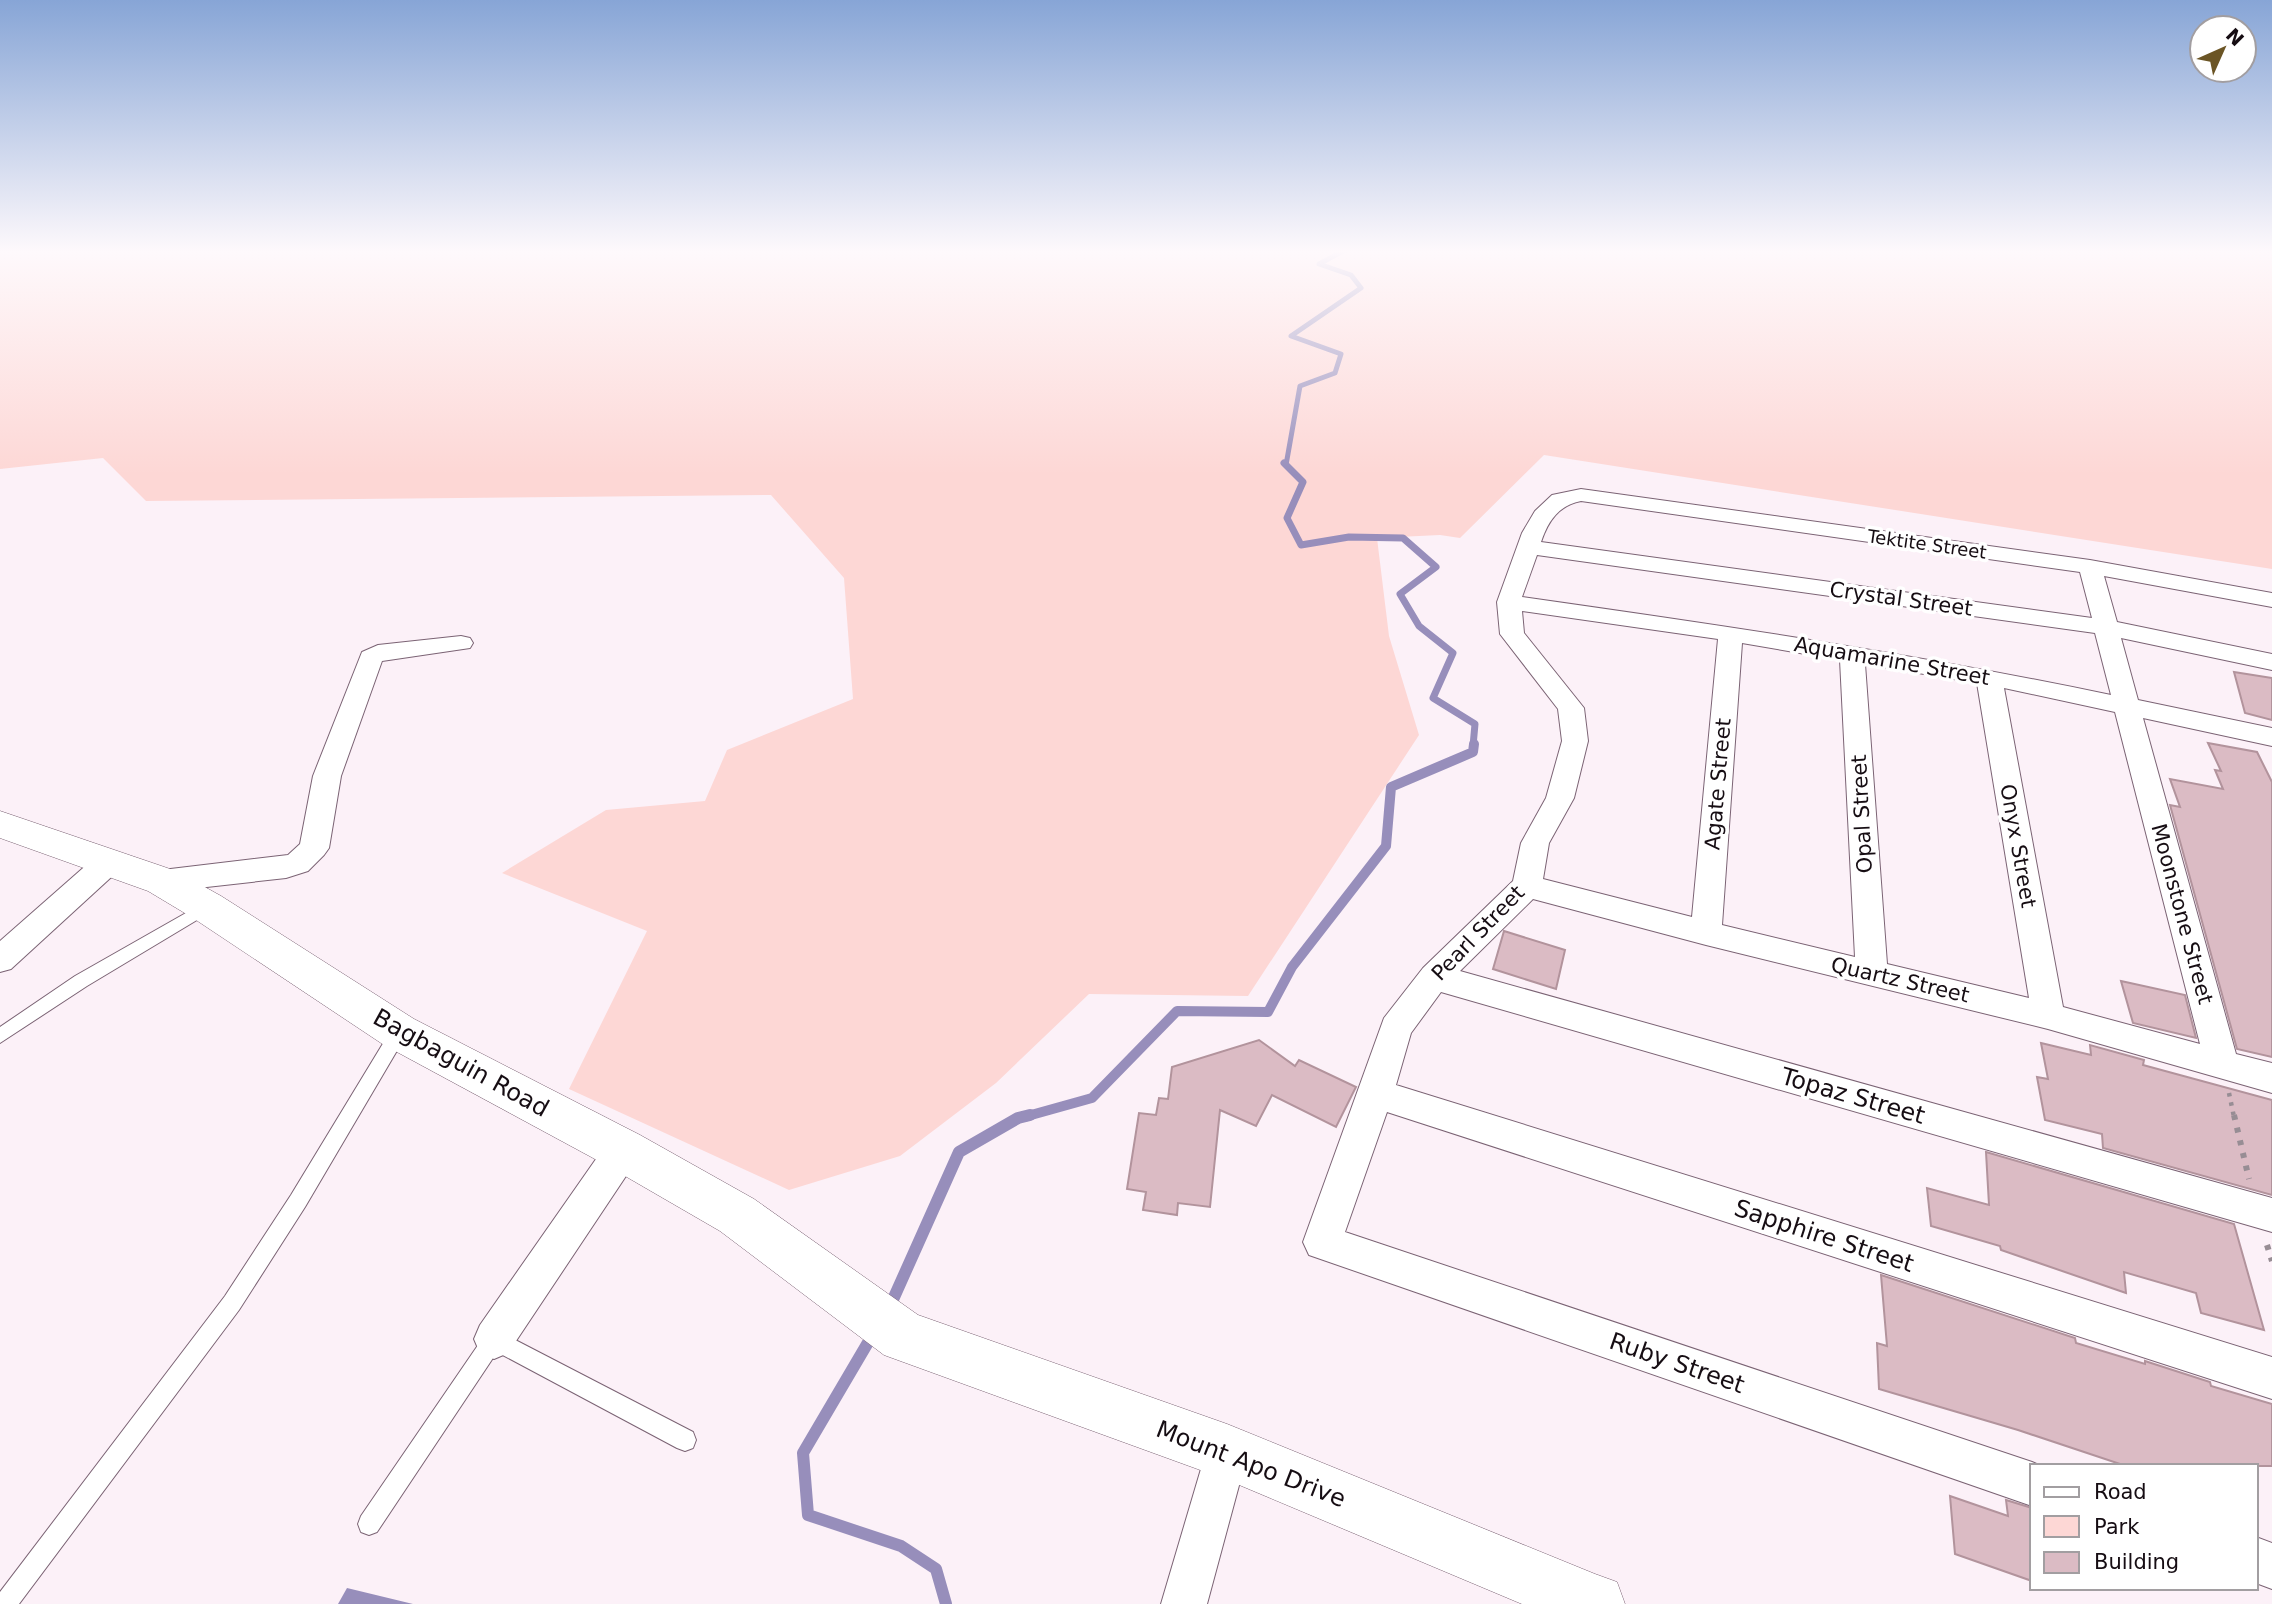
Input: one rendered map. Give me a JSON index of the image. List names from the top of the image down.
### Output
{
  "streets": {
    "street": [
      "Tektite Street",
      "Crystal Street",
      "Aquamarine Street",
      "Agate Street",
      "Opal Street",
      "Onyx Street",
      "Moonstone Street",
      "Pearl Street",
      "Quartz Street",
      "Bagbaguin Road",
      "Topaz Street",
      "Sapphire Street",
      "Ruby Street",
      "Mount Apo Drive"
    ]
  },
  "crossings": [
    ["Tektite Street", "Moonstone Street"],
    ["Tektite Street", "Pearl Street"],
    ["Crystal Street", "Moonstone Street"],
    ["Crystal Street", "Pearl Street"],
    ["Aquamarine Street", "Agate Street"],
    ["Aquamarine Street", "Opal Street"],
    ["Aquamarine Street", "Onyx Street"],
    ["Aquamarine Street", "Moonstone Street"],
    ["Aquamarine Street", "Pearl Street"],
    ["Agate Street", "Quartz Street"],
    ["Opal Street", "Quartz Street"],
    ["Onyx Street", "Quartz Street"],
    ["Moonstone Street", "Quartz Street"],
    ["Pearl Street", "Quartz Street"],
    ["Pearl Street", "Topaz Street"],
    ["Pearl Street", "Sapphire Street"],
    ["Pearl Street", "Ruby Street"],
    ["Bagbaguin Road", "Mount Apo Drive"]
  ],
  "legend": ["Road", "Park", "Building"],
  "north": "top right"
}
